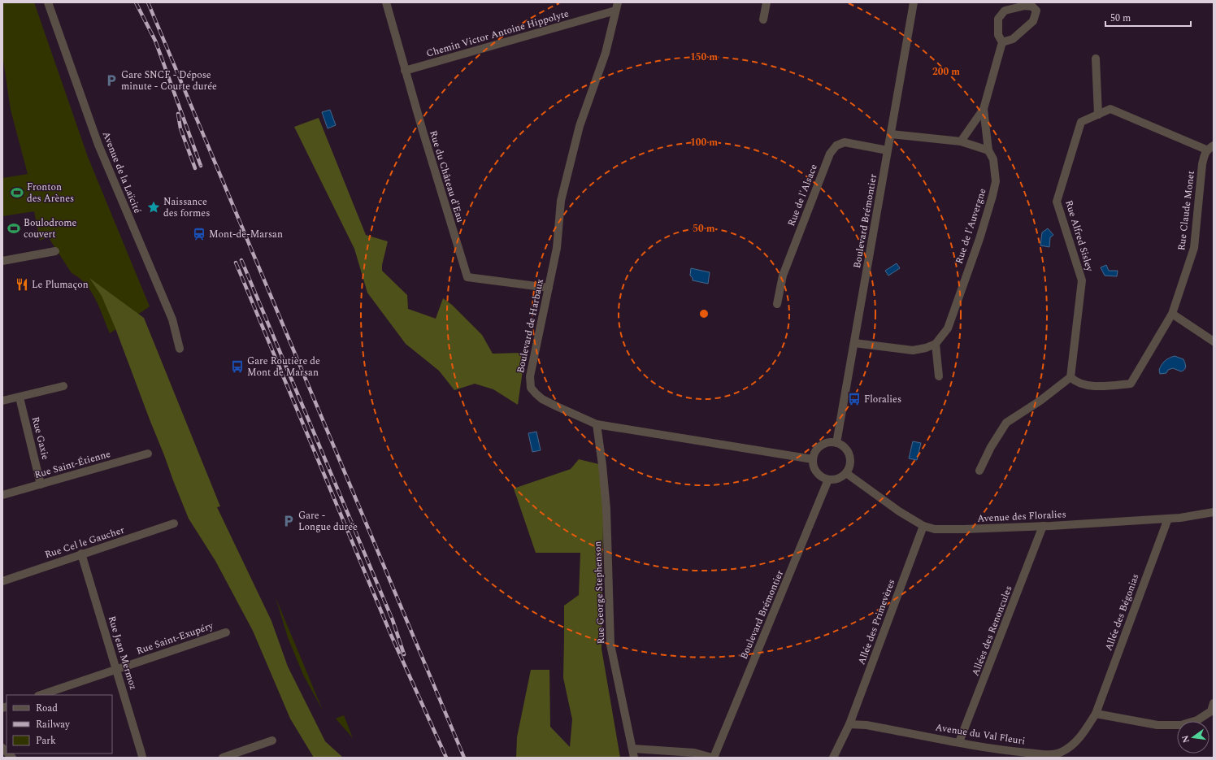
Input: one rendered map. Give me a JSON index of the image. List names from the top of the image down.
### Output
{
  "streets": {
    "street": [
      "Chemin Victor Antoine Hippolyte",
      "Avenue de la Laïcité",
      "Rue du Château d'Eau",
      "Rue de l'Alsace",
      "Rue Claude Monet",
      "Boulevard Brémontier",
      "Rue de l'Auvergne",
      "Rue Alfred Sisley",
      "Boulevard de Harbaux",
      "Rue Gaxie",
      "Rue Saint-Étienne",
      "Avenue des Floralies",
      "Rue Cel le Gaucher",
      "Rue George Stephenson",
      "Allée des Bégonias",
      "Allée des Primevères",
      "Allées des Renoncules",
      "Rue Saint-Exupéry",
      "Rue Jean Mermoz",
      "Avenue du Val Fleuri"
    ]
  },
  "crossings": [
    ["Chemin Victor Antoine Hippolyte", "Rue du Château d'Eau"],
    ["Chemin Victor Antoine Hippolyte", "Boulevard de Harbaux"],
    ["Rue du Château d'Eau", "Boulevard de Harbaux"],
    ["Rue de l'Alsace", "Boulevard Brémontier"],
    ["Rue Claude Monet", "Rue Alfred Sisley"],
    ["Boulevard Brémontier", "Boulevard de Harbaux"],
    ["Boulevard Brémontier", "Avenue des Floralies"],
    ["Boulevard de Harbaux", "Avenue des Floralies"],
    ["Boulevard de Harbaux", "Rue George Stephenson"],
    ["Rue Gaxie", "Rue Saint-Étienne"],
    ["Avenue des Floralies", "Allée des Bégonias"],
    ["Avenue des Floralies", "Allée des Primevères"],
    ["Avenue des Floralies", "Allées des Renoncules"],
    ["Rue Cel le Gaucher", "Rue Jean Mermoz"],
    ["Allée des Bégonias", "Avenue du Val Fleuri"],
    ["Allée des Primevères", "Avenue du Val Fleuri"],
    ["Allées des Renoncules", "Avenue du Val Fleuri"],
    ["Rue Saint-Exupéry", "Rue Jean Mermoz"]
  ],
  "places": {
    "parking": ["Gare SNCF - Dépose minute - Courte durée", "Gare - Longue durée"],
    "sports": ["Fronton des Arènes", "Boulodrome couvert"],
    "place": ["Naissance des formes"],
    "station": ["Mont-de-Marsan"],
    "restaurant": ["Le Plumaçon"],
    "bus stop": ["Gare Routière de Mont de Marsan", "Floralies"]
  },
  "legend": ["Road", "Railway", "Park"],
  "scale_bar": "50 m",
  "north": "left",
  "rings": [
    "150 m",
    "200 m",
    "100 m",
    "50 m"
  ]
}
